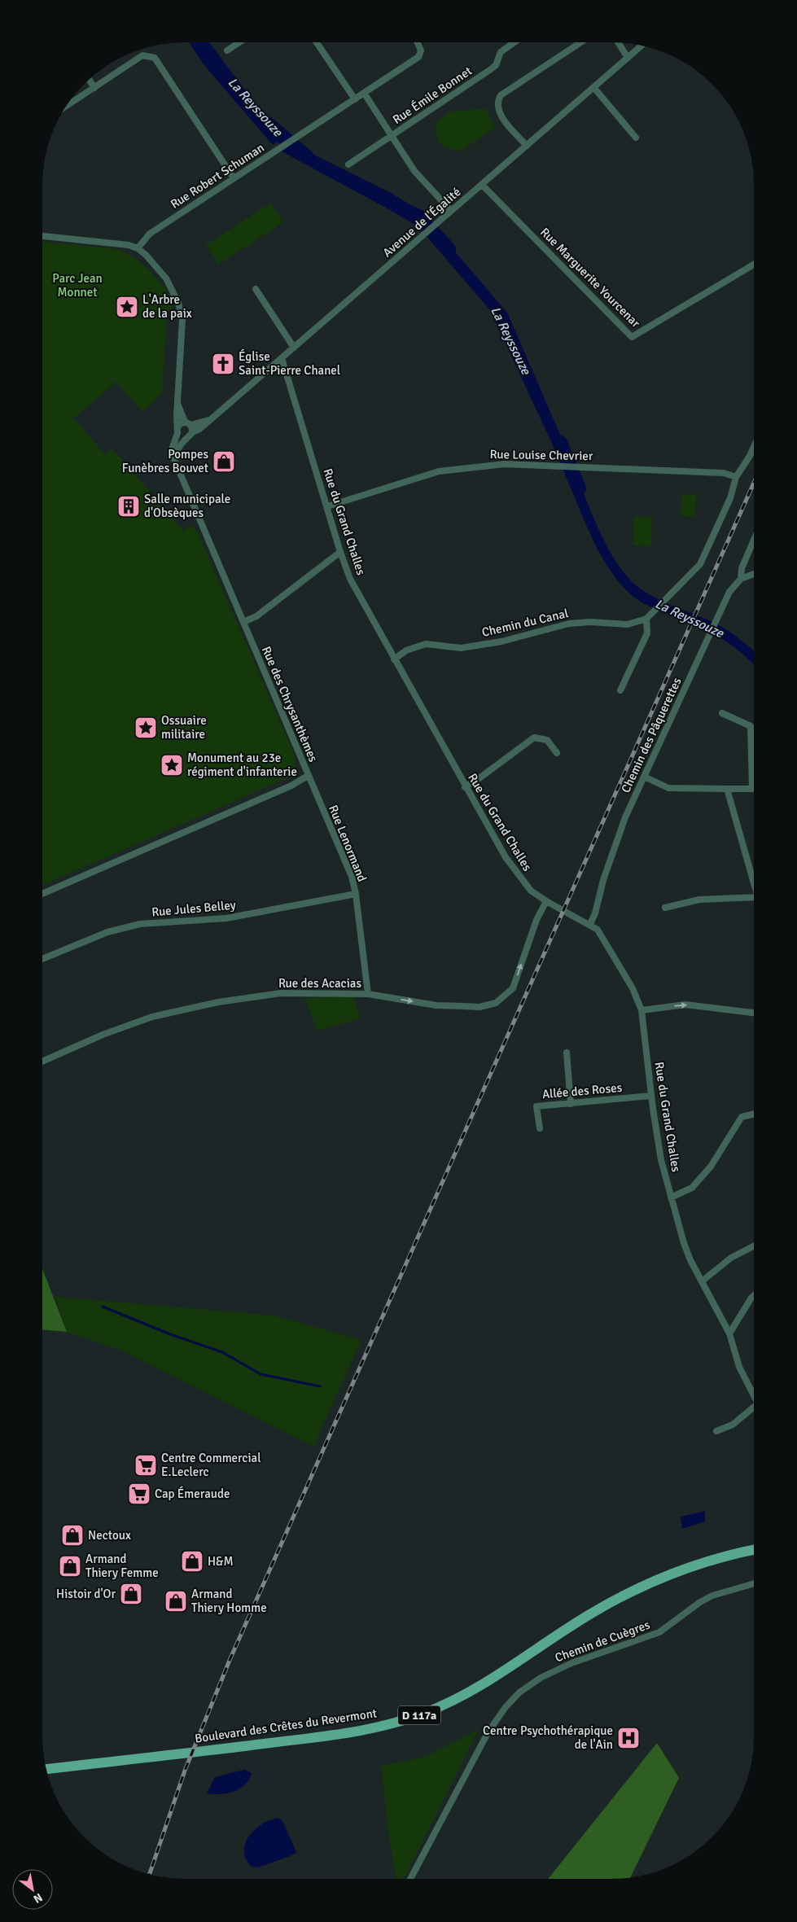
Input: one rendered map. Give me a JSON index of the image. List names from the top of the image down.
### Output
{
  "streets": {
    "main road": ["D 117a", "Boulevard des Crêtes du Revermont"],
    "street": [
      "Rue Émile Bonnet",
      "Rue Robert Schuman",
      "Avenue de l'Égalité",
      "Rue Marguerite Yourcenar",
      "Rue Louise Chevrier",
      "Rue du Grand Challes",
      "Chemin du Canal",
      "Rue des Chrysanthèmes",
      "Chemin des Pâquerettes",
      "Rue Lenormand",
      "Rue Jules Belley",
      "Rue des Acacias",
      "Allée des Roses",
      "Chemin de Cuègres"
    ]
  },
  "crossings": [
    ["Avenue de l'Égalité", "Rue Marguerite Yourcenar"],
    ["Avenue de l'Égalité", "Rue du Grand Challes"],
    ["Avenue de l'Égalité", "Rue des Chrysanthèmes"],
    ["Rue Louise Chevrier", "Rue du Grand Challes"],
    ["Rue Louise Chevrier", "Chemin du Canal"],
    ["Rue du Grand Challes", "Chemin du Canal"],
    ["Rue du Grand Challes", "Chemin des Pâquerettes"],
    ["Rue du Grand Challes", "Rue des Acacias"],
    ["Rue du Grand Challes", "Allée des Roses"],
    ["Rue des Chrysanthèmes", "Rue Lenormand"],
    ["Rue Lenormand", "Rue Jules Belley"],
    ["Rue Lenormand", "Rue des Acacias"]
  ],
  "water": ["La Reyssouze"],
  "parks": ["Parc Jean Monnet"],
  "places": {
    "place": ["L'Arbre de la paix", "Ossuaire militaire", "Monument au 23e régiment d'infanterie"],
    "church": ["Église Saint-Pierre Chanel"],
    "shop": [
      "Pompes Funèbres Bouvet",
      "Nectoux",
      "H&M",
      "Armand Thiery Femme",
      "Histoir d'Or",
      "Armand Thiery Homme"
    ],
    "building": ["Salle municipale d'Obsèques"],
    "supermarket": ["Centre Commercial E.Leclerc", "Cap Émeraude"],
    "hospital": ["Centre Psychothérapique de l'Ain"]
  },
  "north": "bottom right"
}
